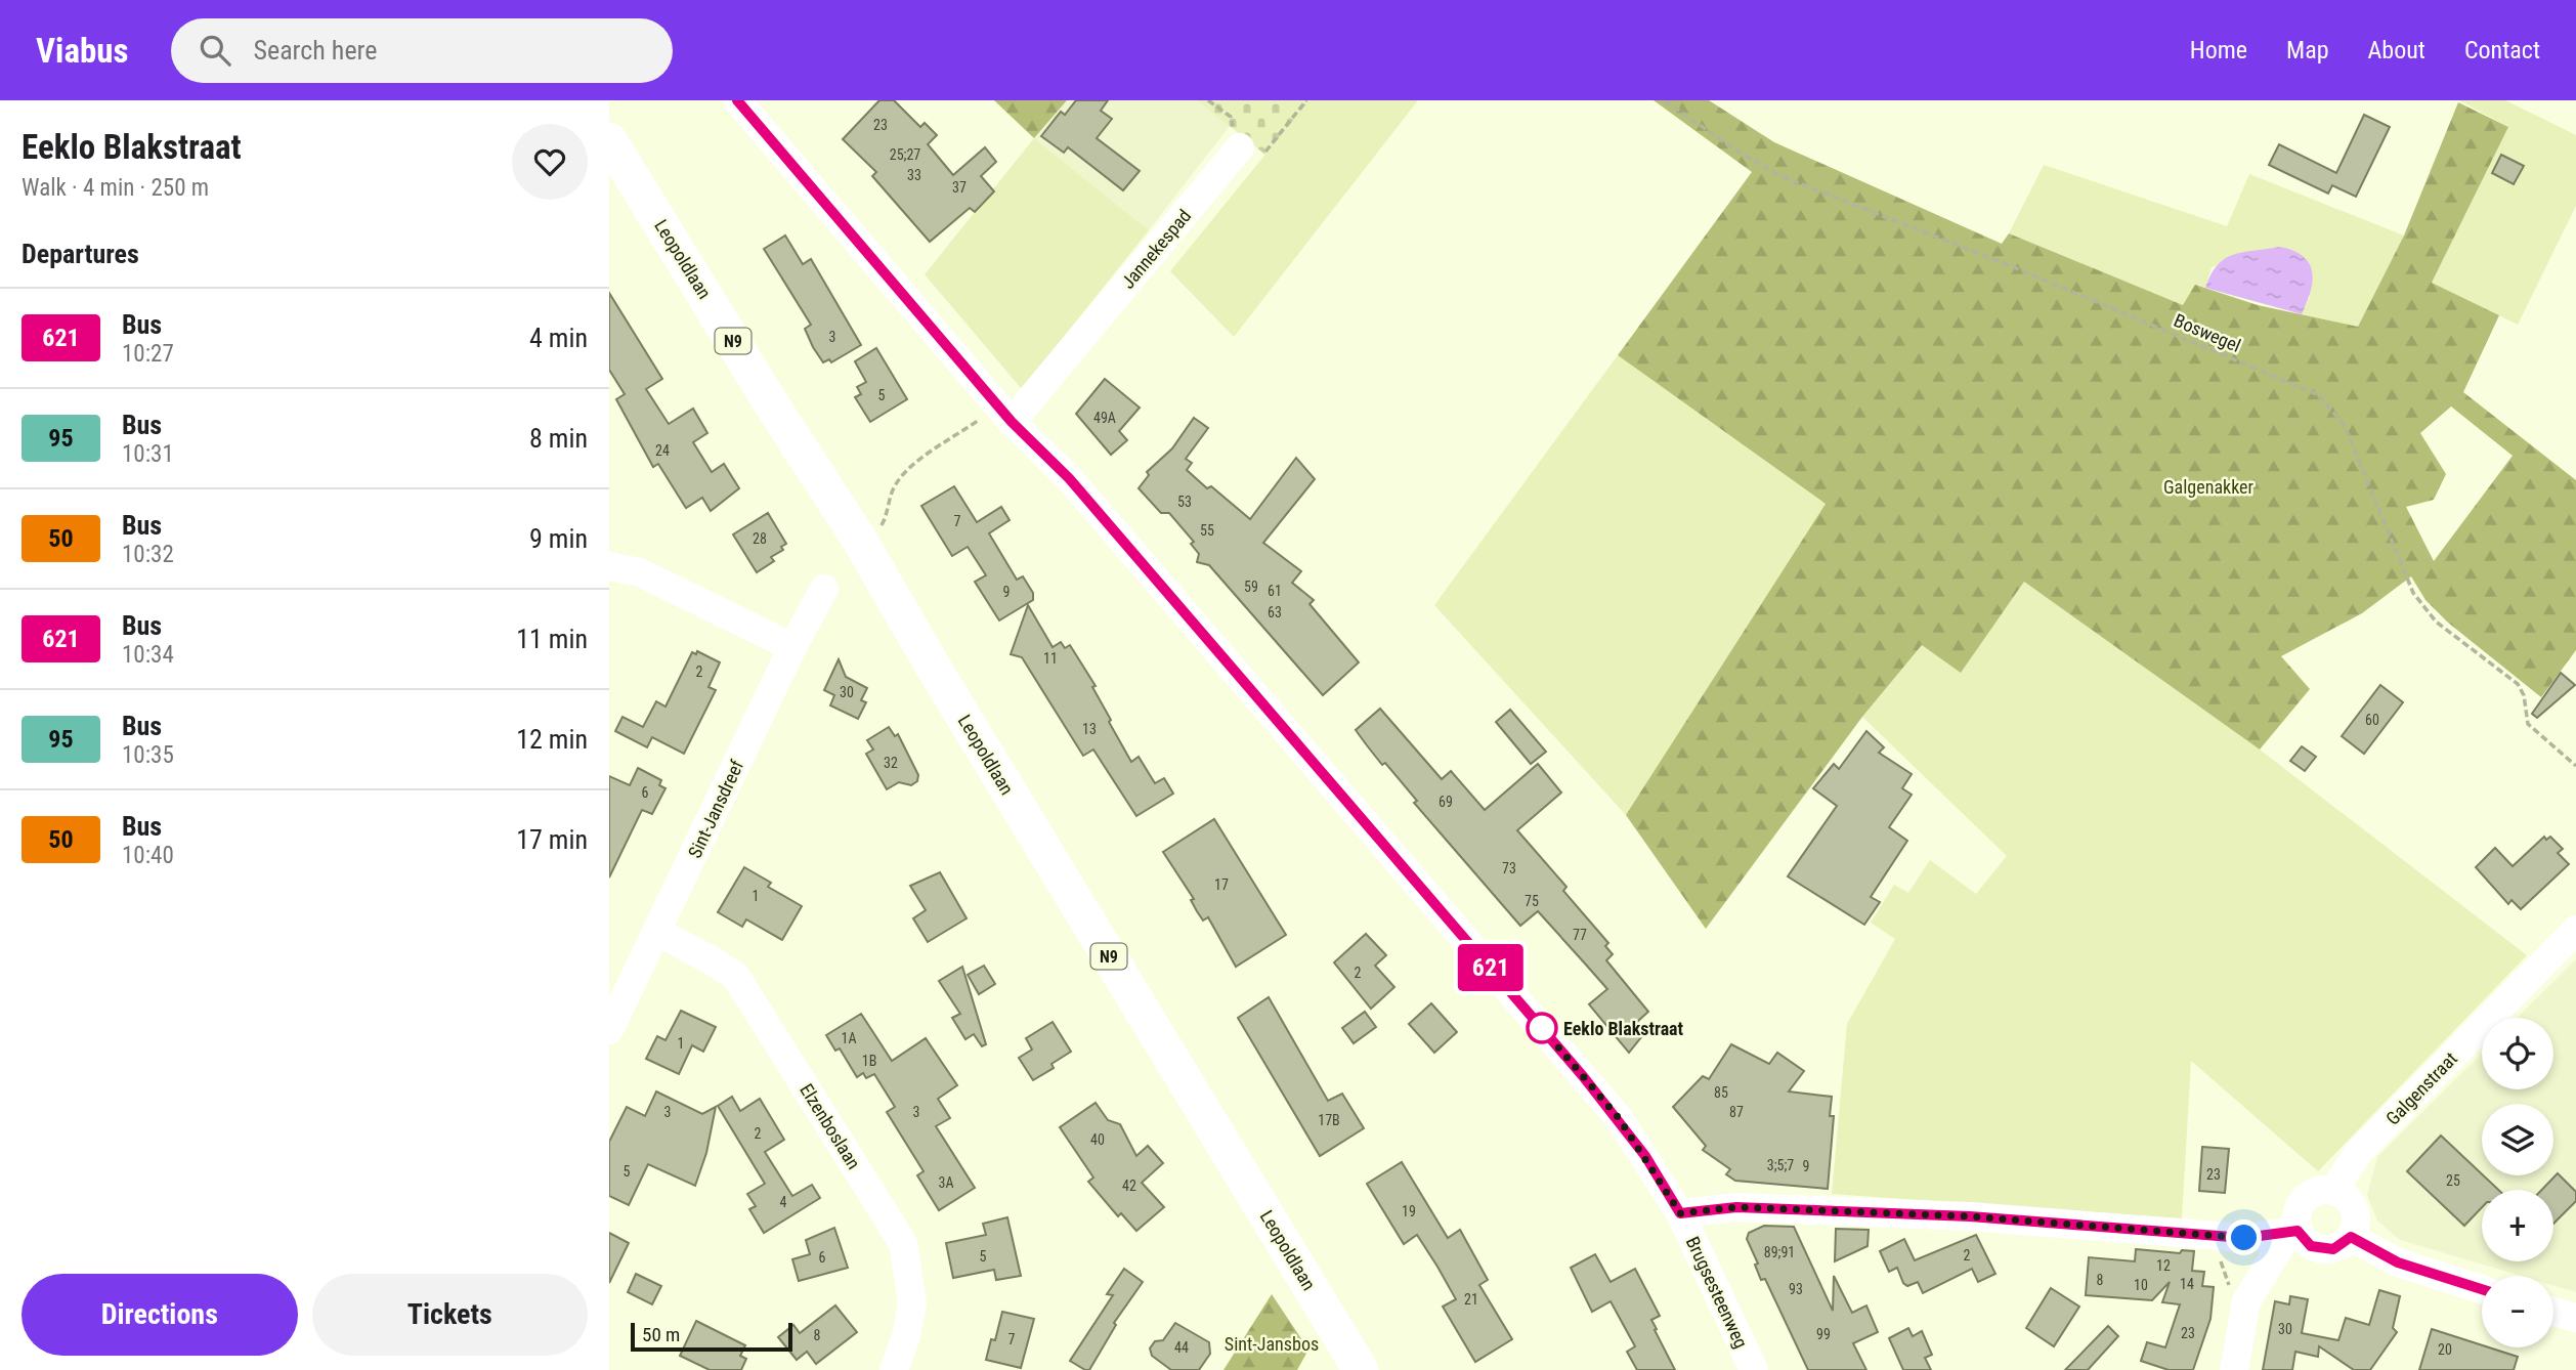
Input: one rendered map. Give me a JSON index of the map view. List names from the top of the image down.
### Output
{
  "streets": {
    "main road": ["Leopoldlaan", "N9"],
    "street": [
      "Jannekespad",
      "Sint-Jansdreef",
      "Galgenstraat",
      "Elzenboslaan",
      "Brugsesteenweg"
    ],
    "path": ["Boswegel"]
  },
  "crossings": [
    ["Jannekespad", "Brugsesteenweg"],
    ["Sint-Jansdreef", "Elzenboslaan"]
  ],
  "parks": ["Galgenakker", "Sint-Jansbos"],
  "places": ["Eeklo Blakstraat"],
  "lines": ["bus line 621"],
  "house_numbers": [
    "23",
    "25;27",
    "33",
    "37",
    "3",
    "5",
    "49A",
    "24",
    "53",
    "7",
    "55",
    "28",
    "59",
    "61",
    "9",
    "63",
    "11",
    "2",
    "30",
    "60",
    "13",
    "32",
    "6",
    "69",
    "73",
    "17",
    "1",
    "75",
    "77",
    "2",
    "1A",
    "1",
    "1B",
    "85",
    "3",
    "3",
    "87",
    "17B",
    "2",
    "40",
    "3;5;7",
    "9",
    "5",
    "23",
    "25",
    "3A",
    "42",
    "4",
    "19",
    "89;91",
    "2",
    "5",
    "6",
    "12",
    "8",
    "14",
    "10",
    "93",
    "21",
    "30",
    "23",
    "99",
    "8",
    "7",
    "44",
    "20"
  ],
  "scale_bar": "50 m",
  "page": {
    "header": "Viabus",
    "search": "Search here",
    "nav": [
      "Home",
      "Map",
      "About",
      "Contact"
    ],
    "heading": [
      ["Eeklo Blakstraat", "Walk · 4 min · 250 m"],
      "Departures"
    ],
    "on_map": "621",
    "list": [
      {
        "mark": "621",
        "name": "Bus",
        "note": "10:27",
        "value": "4 min"
      },
      {
        "mark": "95",
        "name": "Bus",
        "note": "10:31",
        "value": "8 min"
      },
      {
        "mark": "50",
        "name": "Bus",
        "note": "10:32",
        "value": "9 min"
      },
      {
        "mark": "621",
        "name": "Bus",
        "note": "10:34",
        "value": "11 min"
      },
      {
        "mark": "95",
        "name": "Bus",
        "note": "10:35",
        "value": "12 min"
      },
      {
        "mark": "50",
        "name": "Bus",
        "note": "10:40",
        "value": "17 min"
      }
    ],
    "map_buttons": ["+", "−"],
    "buttons": ["Directions", "Tickets"],
    "scale": "50 m"
  }
}
